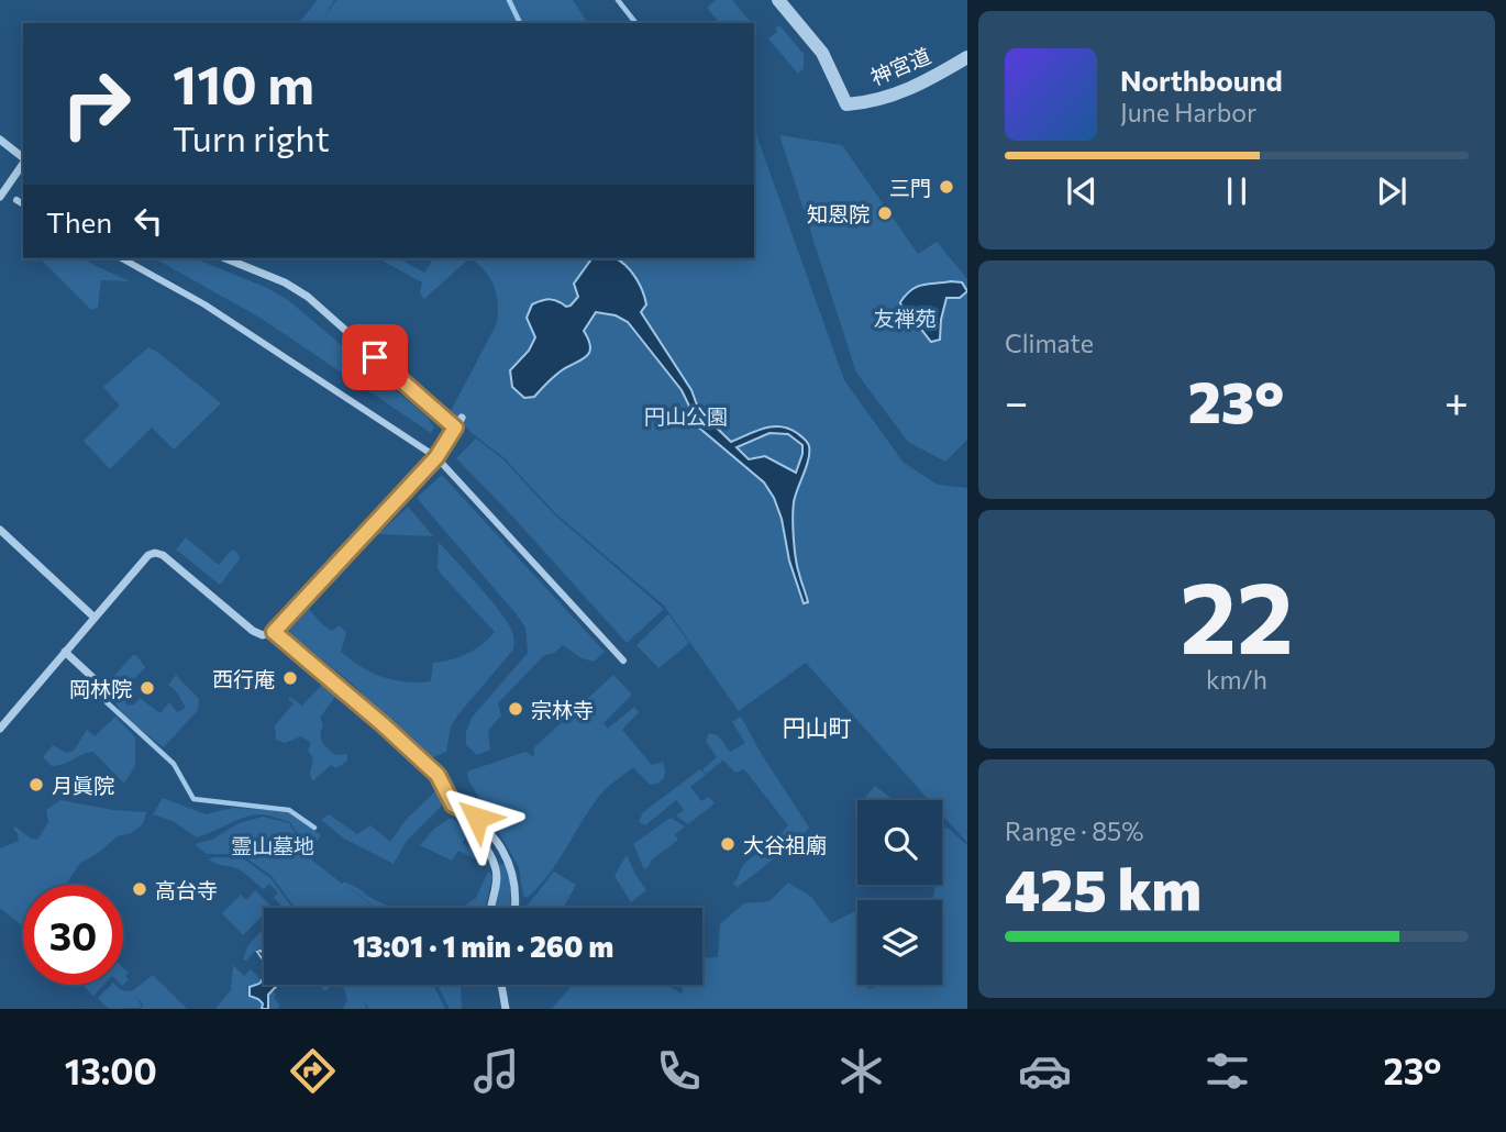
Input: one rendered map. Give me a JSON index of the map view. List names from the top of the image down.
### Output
{
  "streets": {
    "street": ["神宮道"]
  },
  "districts": ["円山町"],
  "parks": ["友禅苑", "円山公園", "霊山墓地"],
  "places": [
    "三門",
    "知恩院",
    "西行庵",
    "岡林院",
    "宗林寺",
    "月眞院",
    "大谷祖廟",
    "高台寺"
  ],
  "page": {
    "turn": ["110 m", "Turn right"],
    "song": ["Northbound", "June Harbor"],
    "then": "Then",
    "tile": [
      "Climate",
      ["22", "km/h"],
      ["Range · 85%", "425 km"]
    ],
    "heat": ["−", "23°", "+"],
    "limit": "30",
    "trip": "13:01 · 1 min · 260 m",
    "tabs": ["13:00", "23°"]
  }
}
